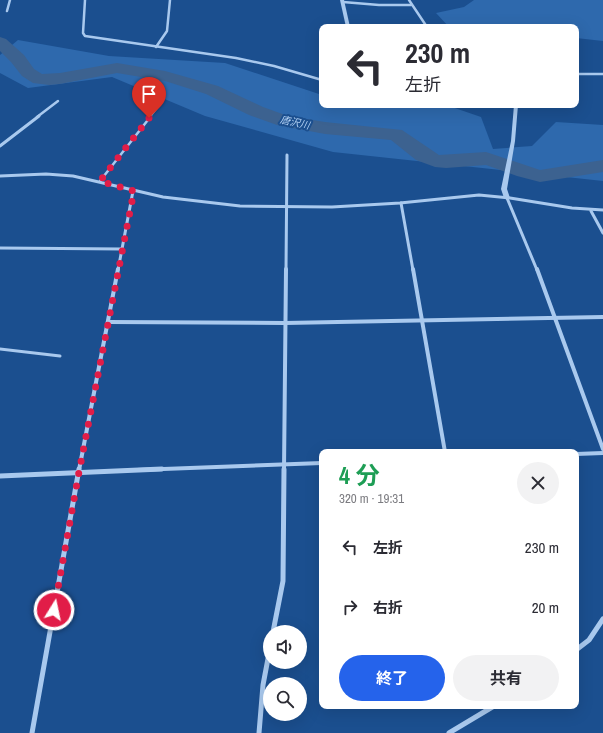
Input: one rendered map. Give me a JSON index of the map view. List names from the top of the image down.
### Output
{
  "water": ["唐沢川"],
  "page": {
    "turn": ["230 m", "左折"],
    "heading": ["4 分", "320 m · 19:31"],
    "list": [
      {
        "name": "左折",
        "value": "230 m"
      },
      {
        "name": "右折",
        "value": "20 m"
      }
    ],
    "buttons": ["終了", "共有"]
  }
}
